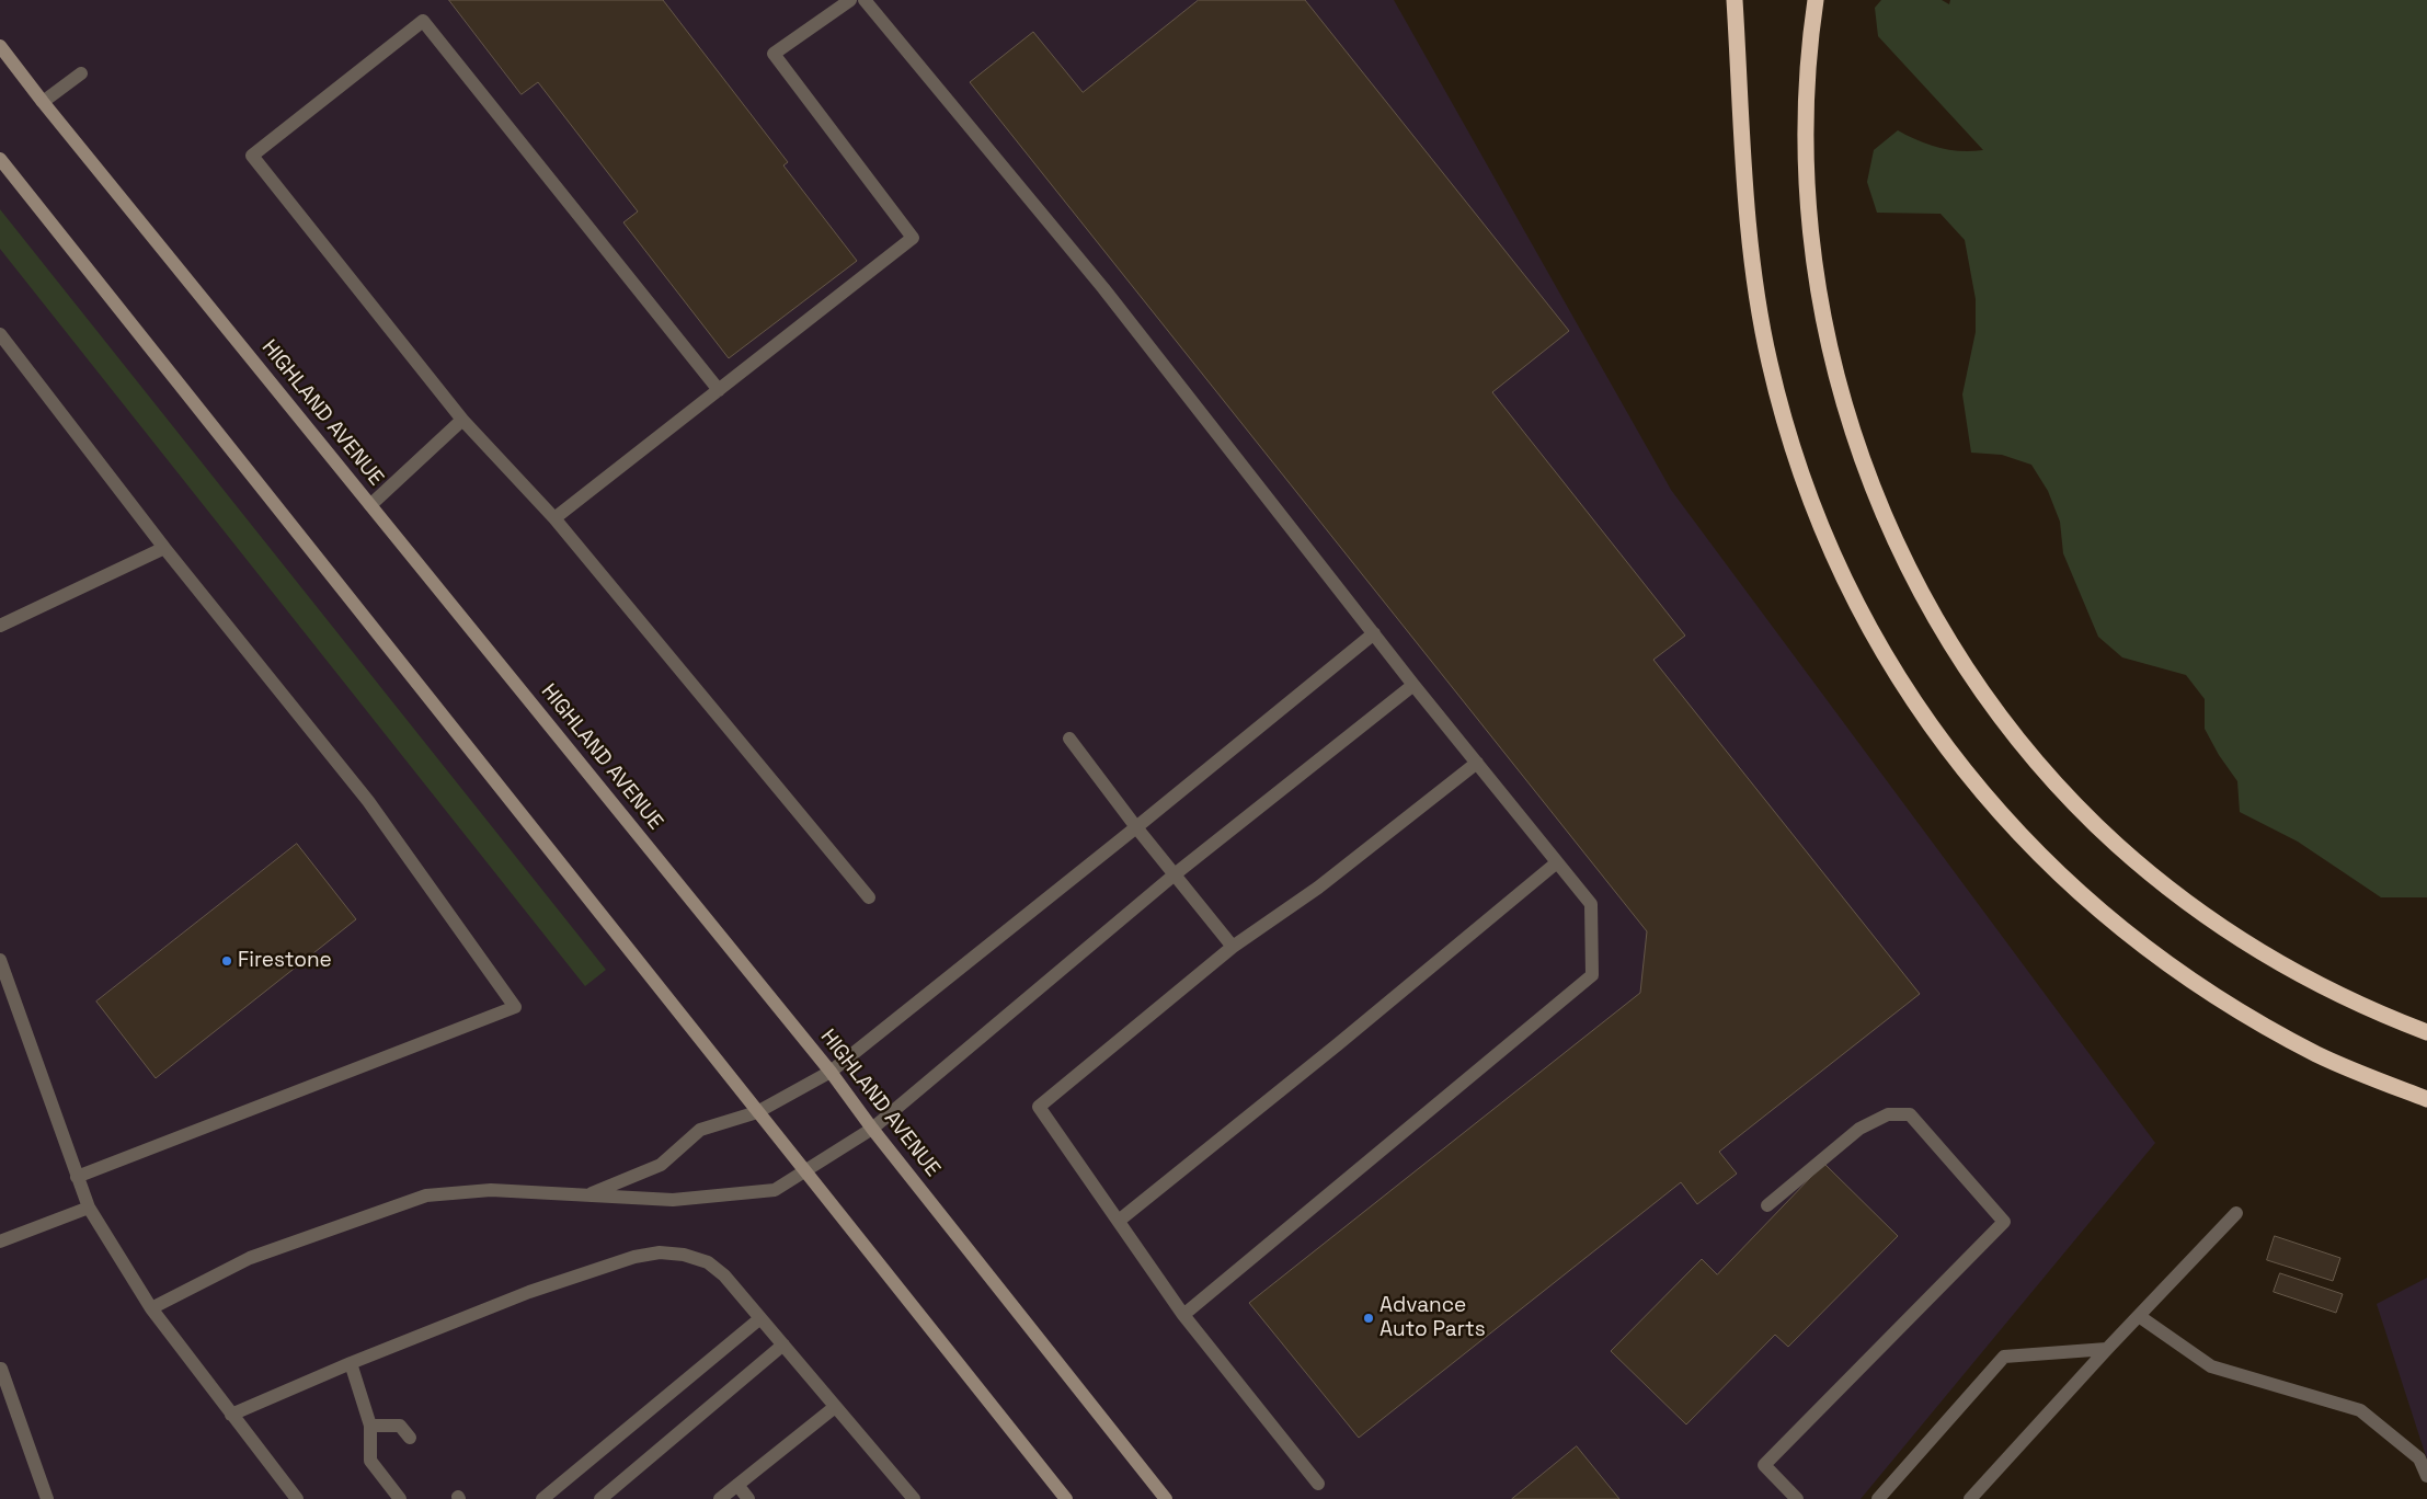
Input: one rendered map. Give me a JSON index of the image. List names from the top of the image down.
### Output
{
  "streets": {
    "main road": ["HIGHLAND AVENUE"]
  },
  "places": ["Firestone", "Advance Auto Parts"]
}
